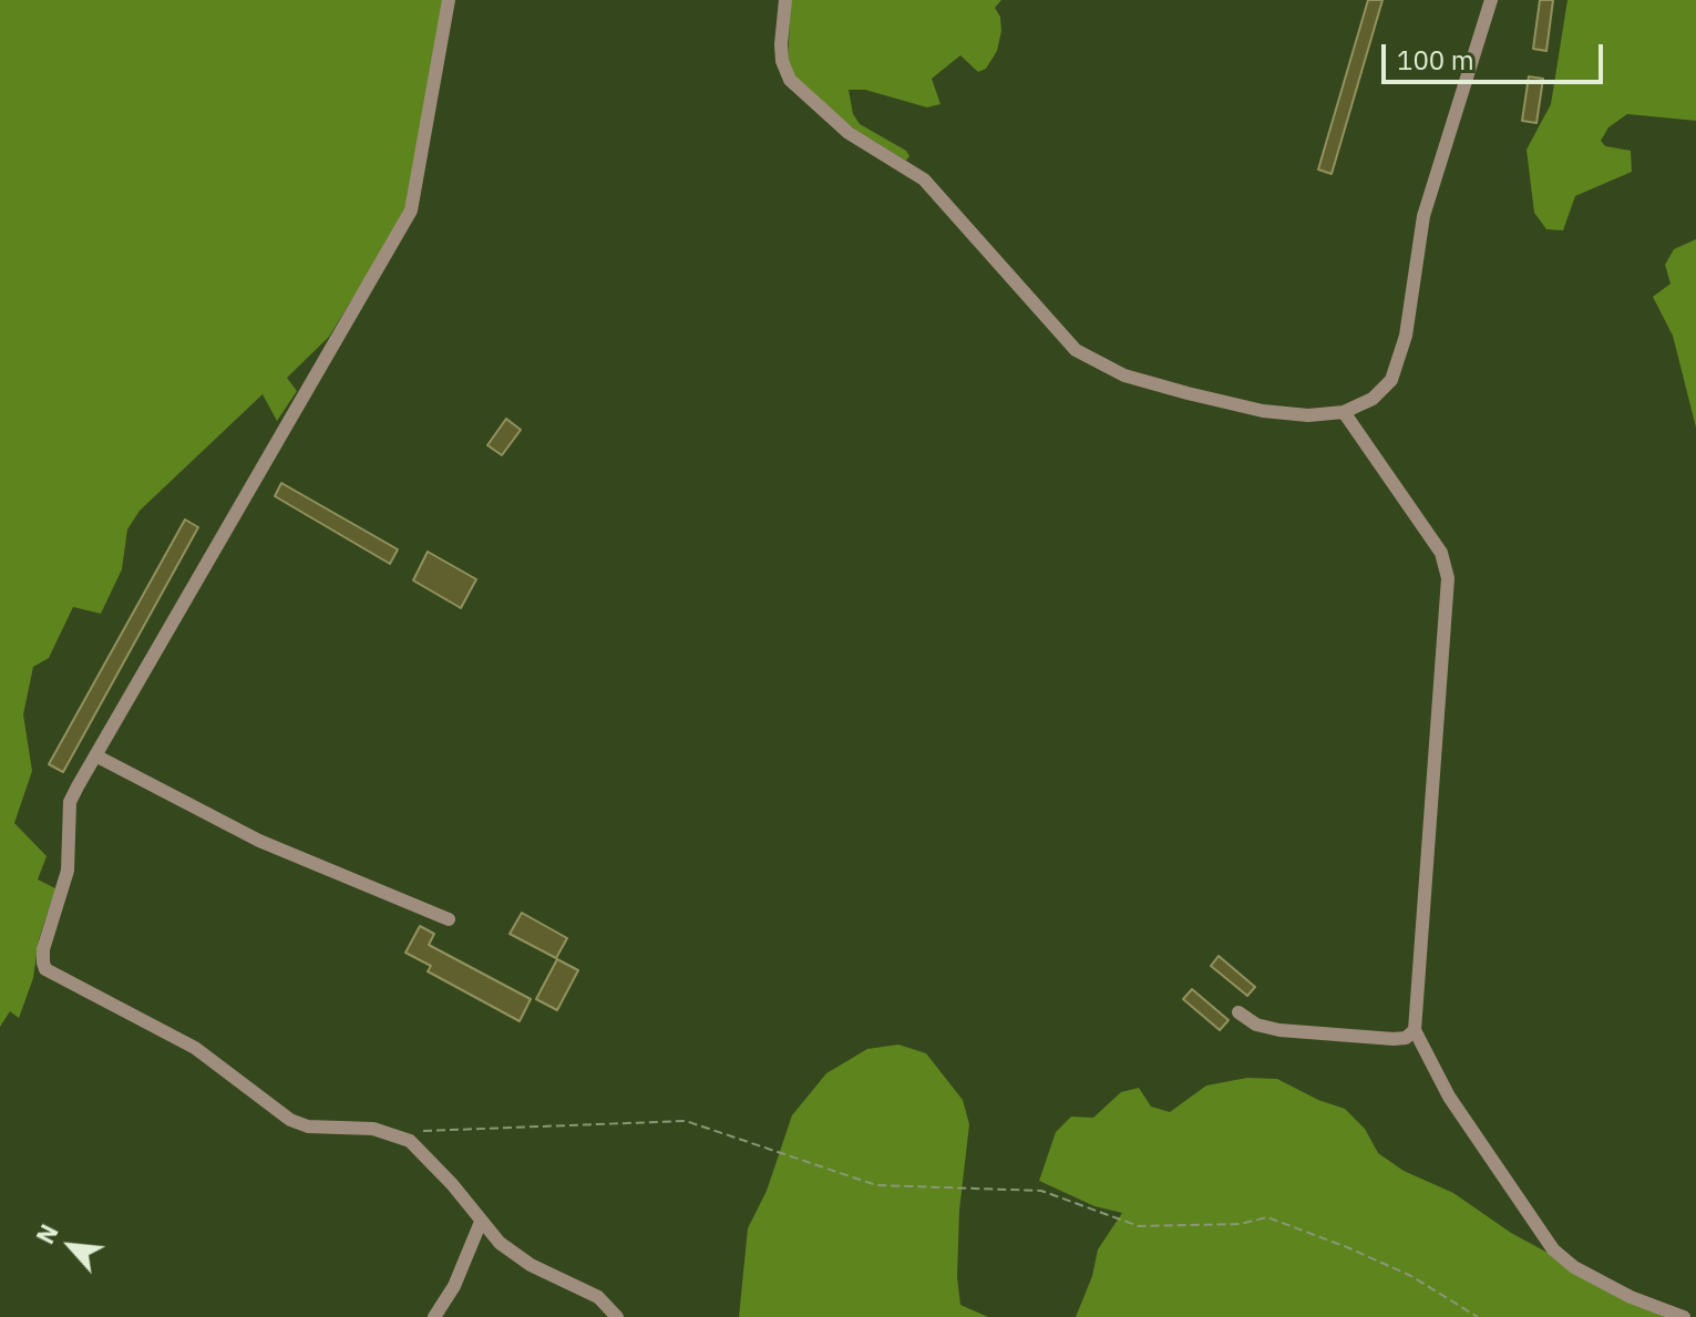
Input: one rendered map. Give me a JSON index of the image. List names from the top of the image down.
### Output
{
  "scale_bar": "100 m",
  "north": "top left"
}
